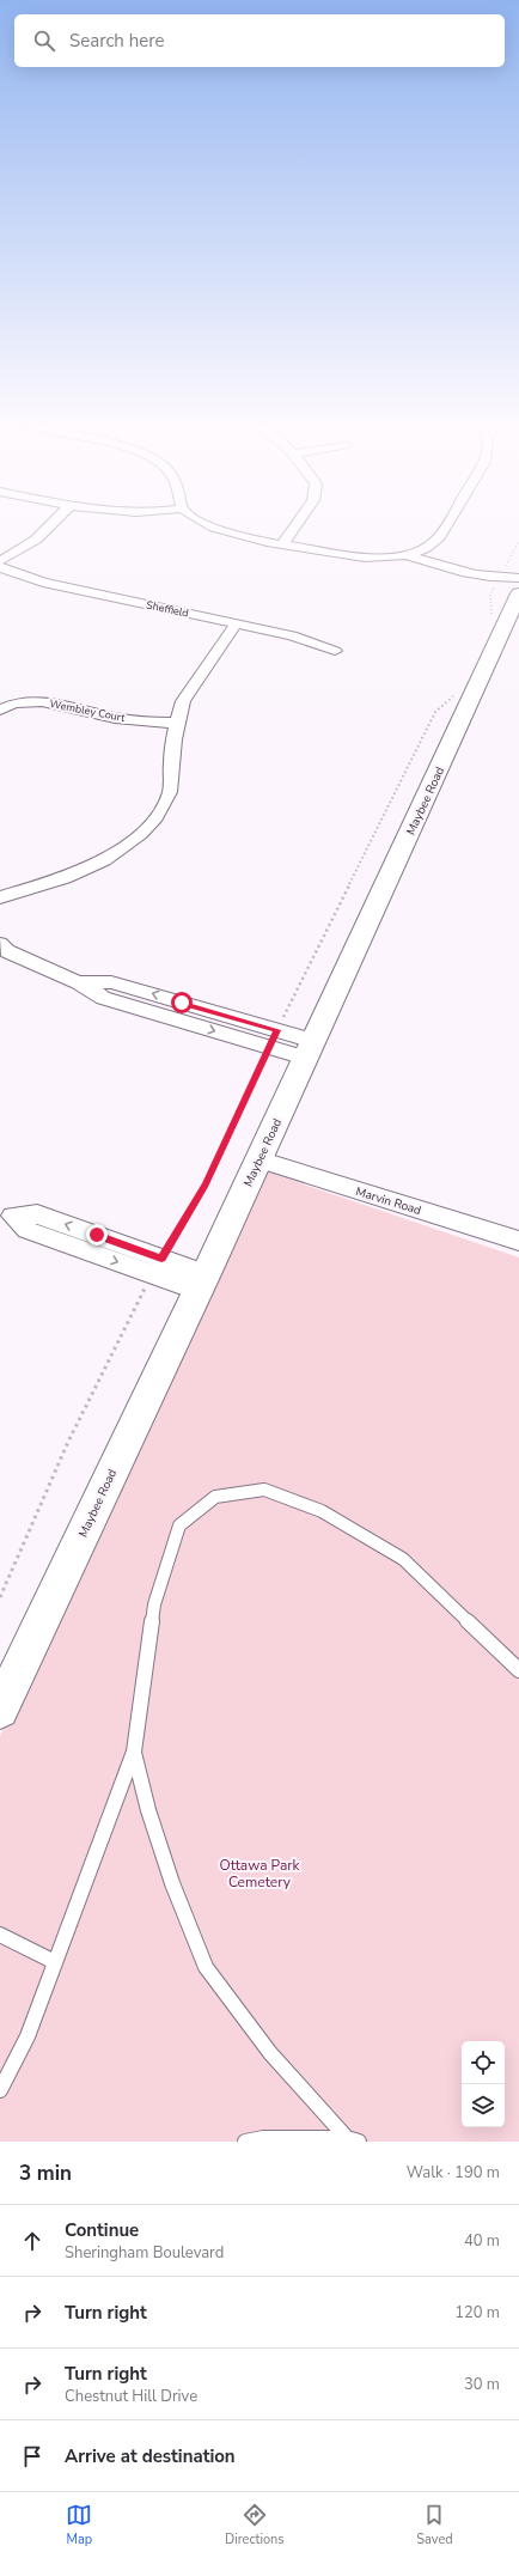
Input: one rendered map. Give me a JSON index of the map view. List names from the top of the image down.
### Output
{
  "streets": {
    "main road": ["Maybee Road"],
    "street": ["Sheffield", "Wembley Court", "Marvin Road"]
  },
  "crossings": [
    ["Maybee Road", "Marvin Road"]
  ],
  "parks": ["Ottawa Park Cemetery"],
  "page": {
    "search": "Search here",
    "heading": ["3 min", "Walk · 190 m"],
    "list": [
      ["Continue", "Sheringham Boulevard", "40 m"],
      ["Turn right", "120 m"],
      ["Turn right", "Chestnut Hill Drive", "30 m"],
      "Arrive at destination"
    ],
    "nav": ["Map", "Directions", "Saved"]
  }
}
